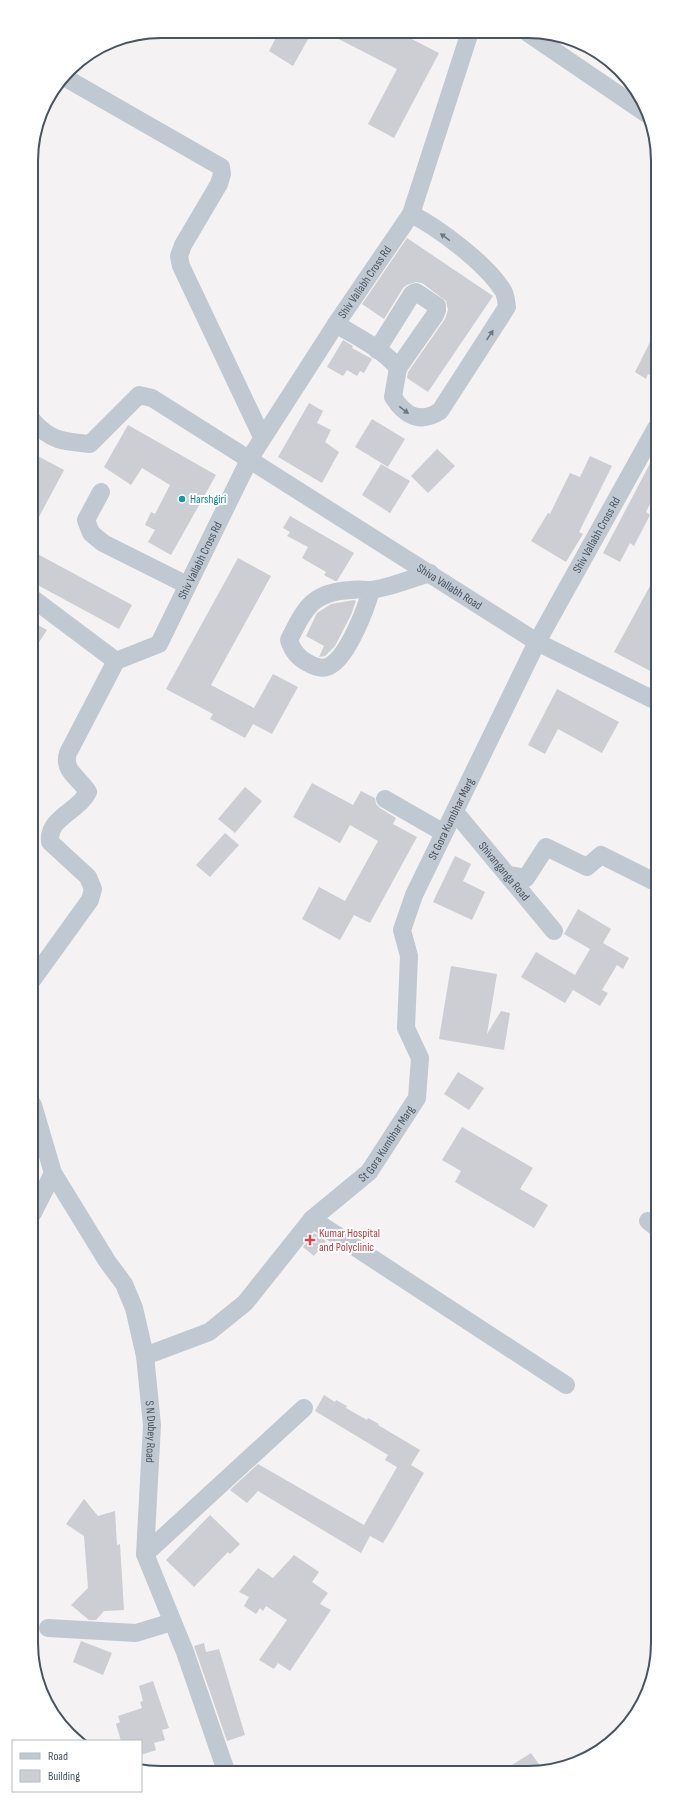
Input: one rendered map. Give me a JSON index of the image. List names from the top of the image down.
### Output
{
  "streets": {
    "street": [
      "Shiv Vallabh Cross Rd",
      "Shiva Vallabh Road",
      "St Gora Kumbhar Marg",
      "Shivanganga Road",
      "S N Dubey Road"
    ]
  },
  "crossings": [
    ["Shiv Vallabh Cross Rd", "Shiva Vallabh Road"],
    ["Shiv Vallabh Cross Rd", "St Gora Kumbhar Marg"],
    ["Shiva Vallabh Road", "St Gora Kumbhar Marg"],
    ["St Gora Kumbhar Marg", "Shivanganga Road"],
    ["St Gora Kumbhar Marg", "S N Dubey Road"]
  ],
  "places": {
    "other": ["Harshgiri"],
    "health": ["Kumar Hospital and Polyclinic"]
  },
  "legend": ["Road", "Building"]
}
